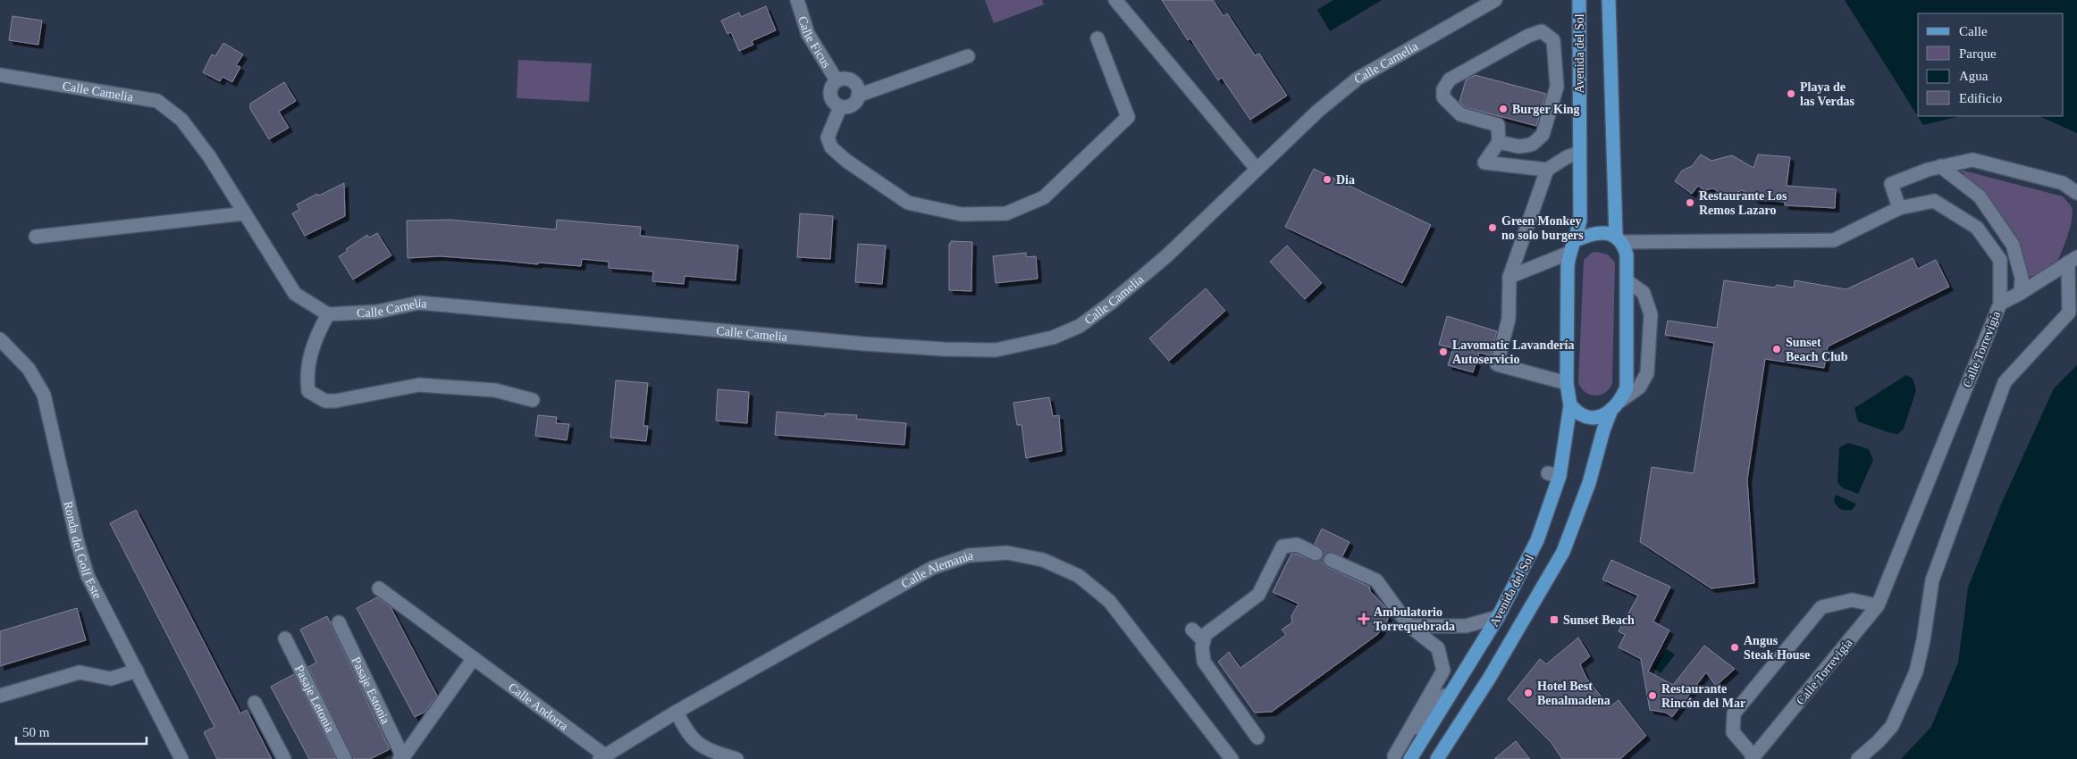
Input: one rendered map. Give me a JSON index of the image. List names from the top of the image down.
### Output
{
  "streets": {
    "main road": ["Avenida del Sol"],
    "street": [
      "Calle Ficus",
      "Calle Camelia",
      "Calle Torrevigía",
      "Ronda del Golf Este",
      "Calle Alemania",
      "Pasaje Estonia",
      "Pasaje Letonia",
      "Calle Andorra"
    ]
  },
  "crossings": [
    ["Calle Alemania", "Calle Andorra"]
  ],
  "places": {
    "other": [
      "Playa de las Verdas",
      "Burger King",
      "Dia",
      "Restaurante Los Remos Lazaro",
      "Green Monkey no solo burgers",
      "Sunset Beach Club",
      "Lavomatic Lavandería Autoservicio",
      "Angus Steak House",
      "Hotel Best Benalmadena",
      "Restaurante Rincón del Mar"
    ],
    "health": ["Ambulatorio Torrequebrada"],
    "transit": ["Sunset Beach"]
  },
  "legend": [
    "Calle",
    "Parque",
    "Agua",
    "Edificio"
  ],
  "scale_bar": "50 m"
}
